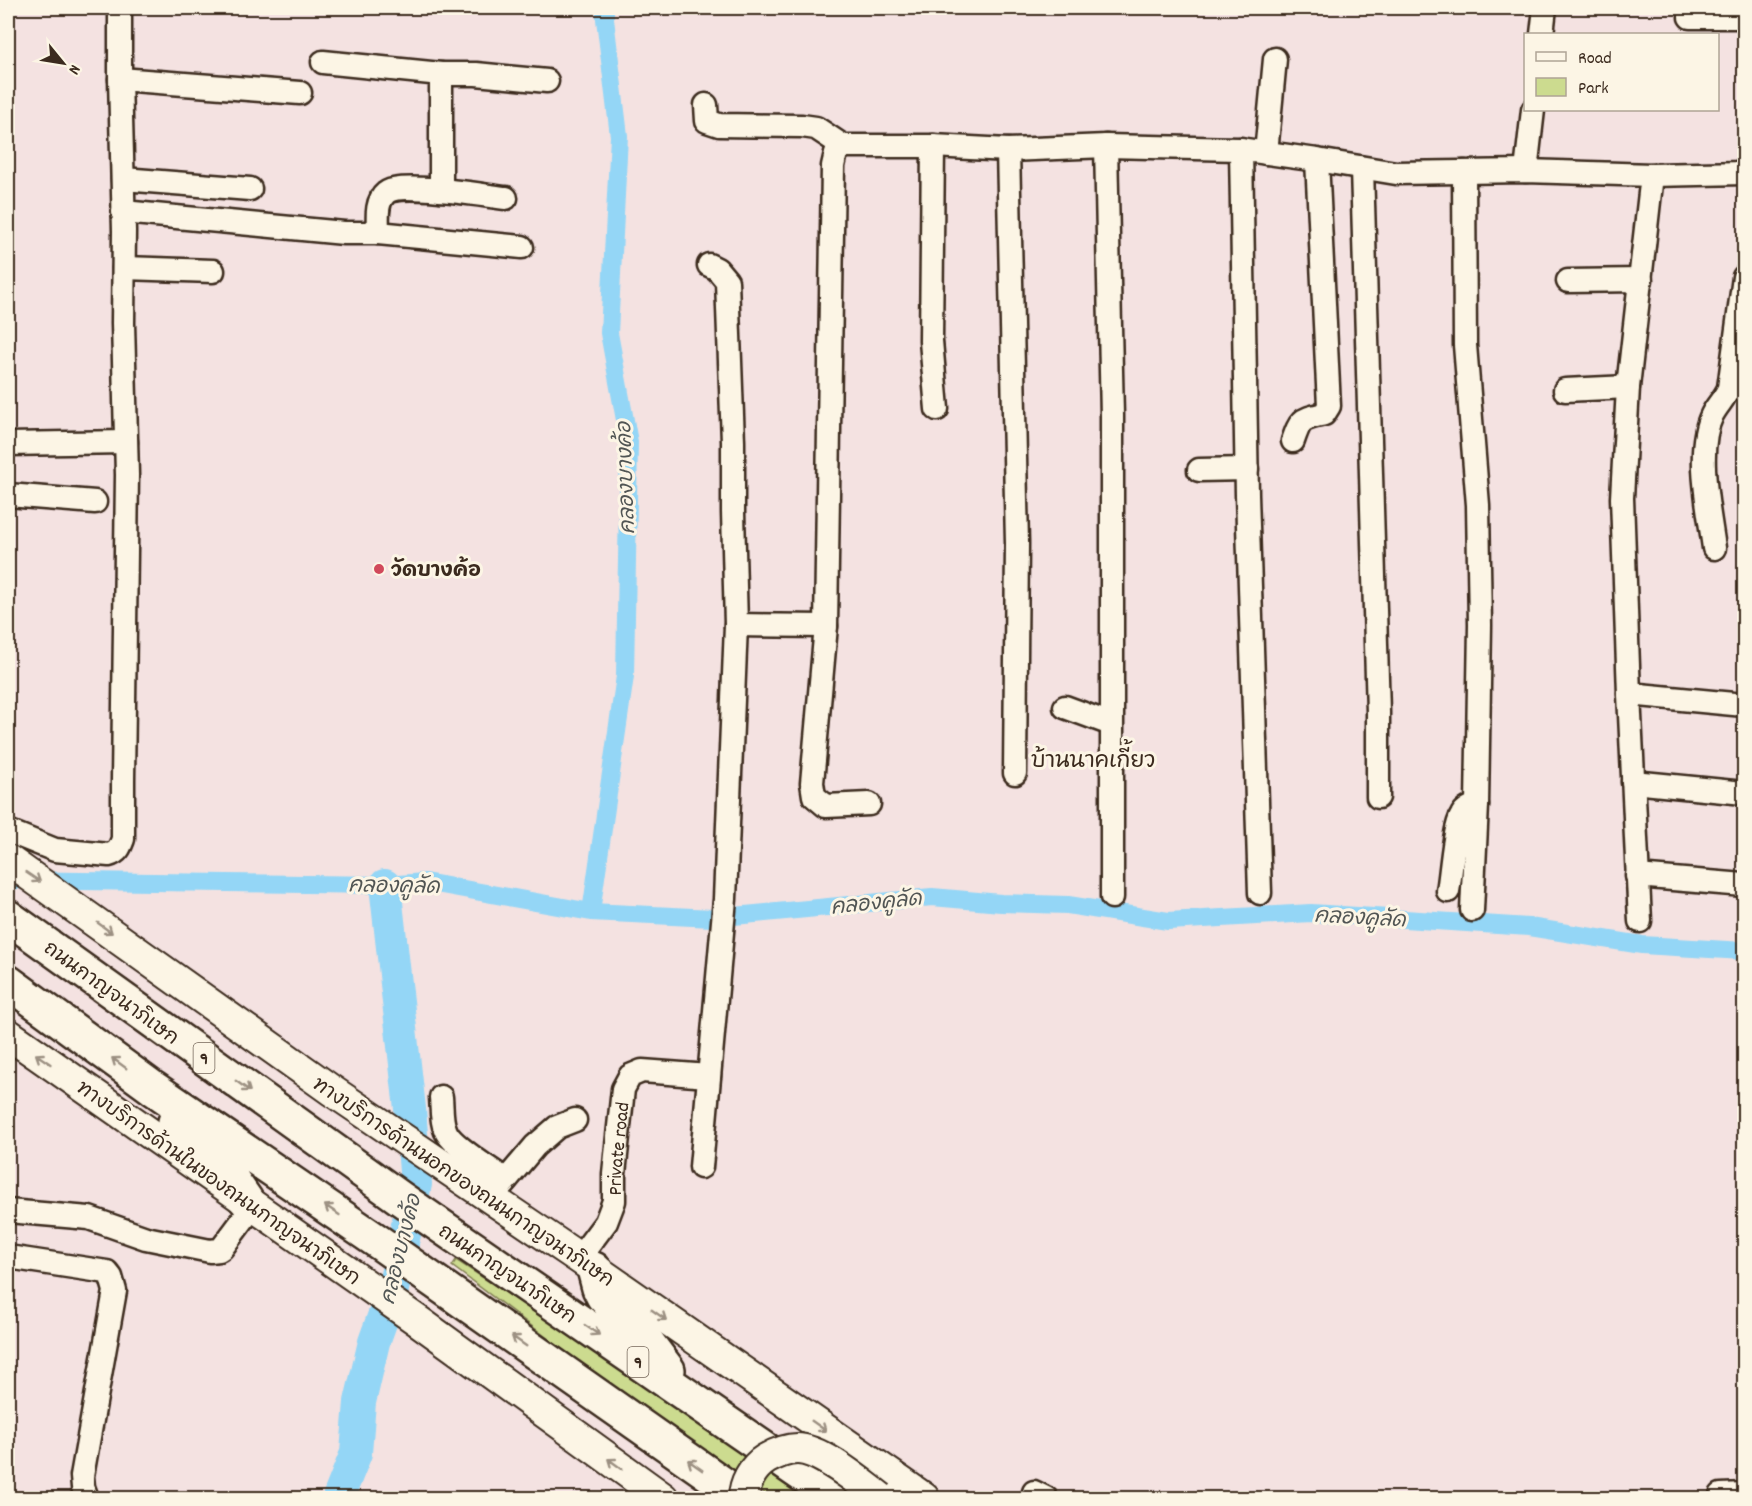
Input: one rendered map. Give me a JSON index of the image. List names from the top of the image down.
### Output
{
  "streets": {
    "highway": ["ถนนกาญจนาภิเษก", "9"],
    "main road": ["ทางบริการด้านนอกของถนนกาญจนาภิเษก", "ทางบริการด้านในของถนนกาญจนาภิเษก"],
    "street": ["Private road"]
  },
  "crossings": [
    ["Private road", "ทางบริการด้านนอกของถนนกาญจนาภิเษก"]
  ],
  "one_way": ["ทางบริการด้านนอกของถนนกาญจนาภิเษก", "ทางบริการด้านในของถนนกาญจนาภิเษก"],
  "districts": ["บ้านนาคเกี้ยว"],
  "water": ["คลองบางค้อ", "คลองคูลัด"],
  "places": ["วัดบางค้อ"],
  "legend": ["Road", "Park"],
  "north": "bottom right"
}
